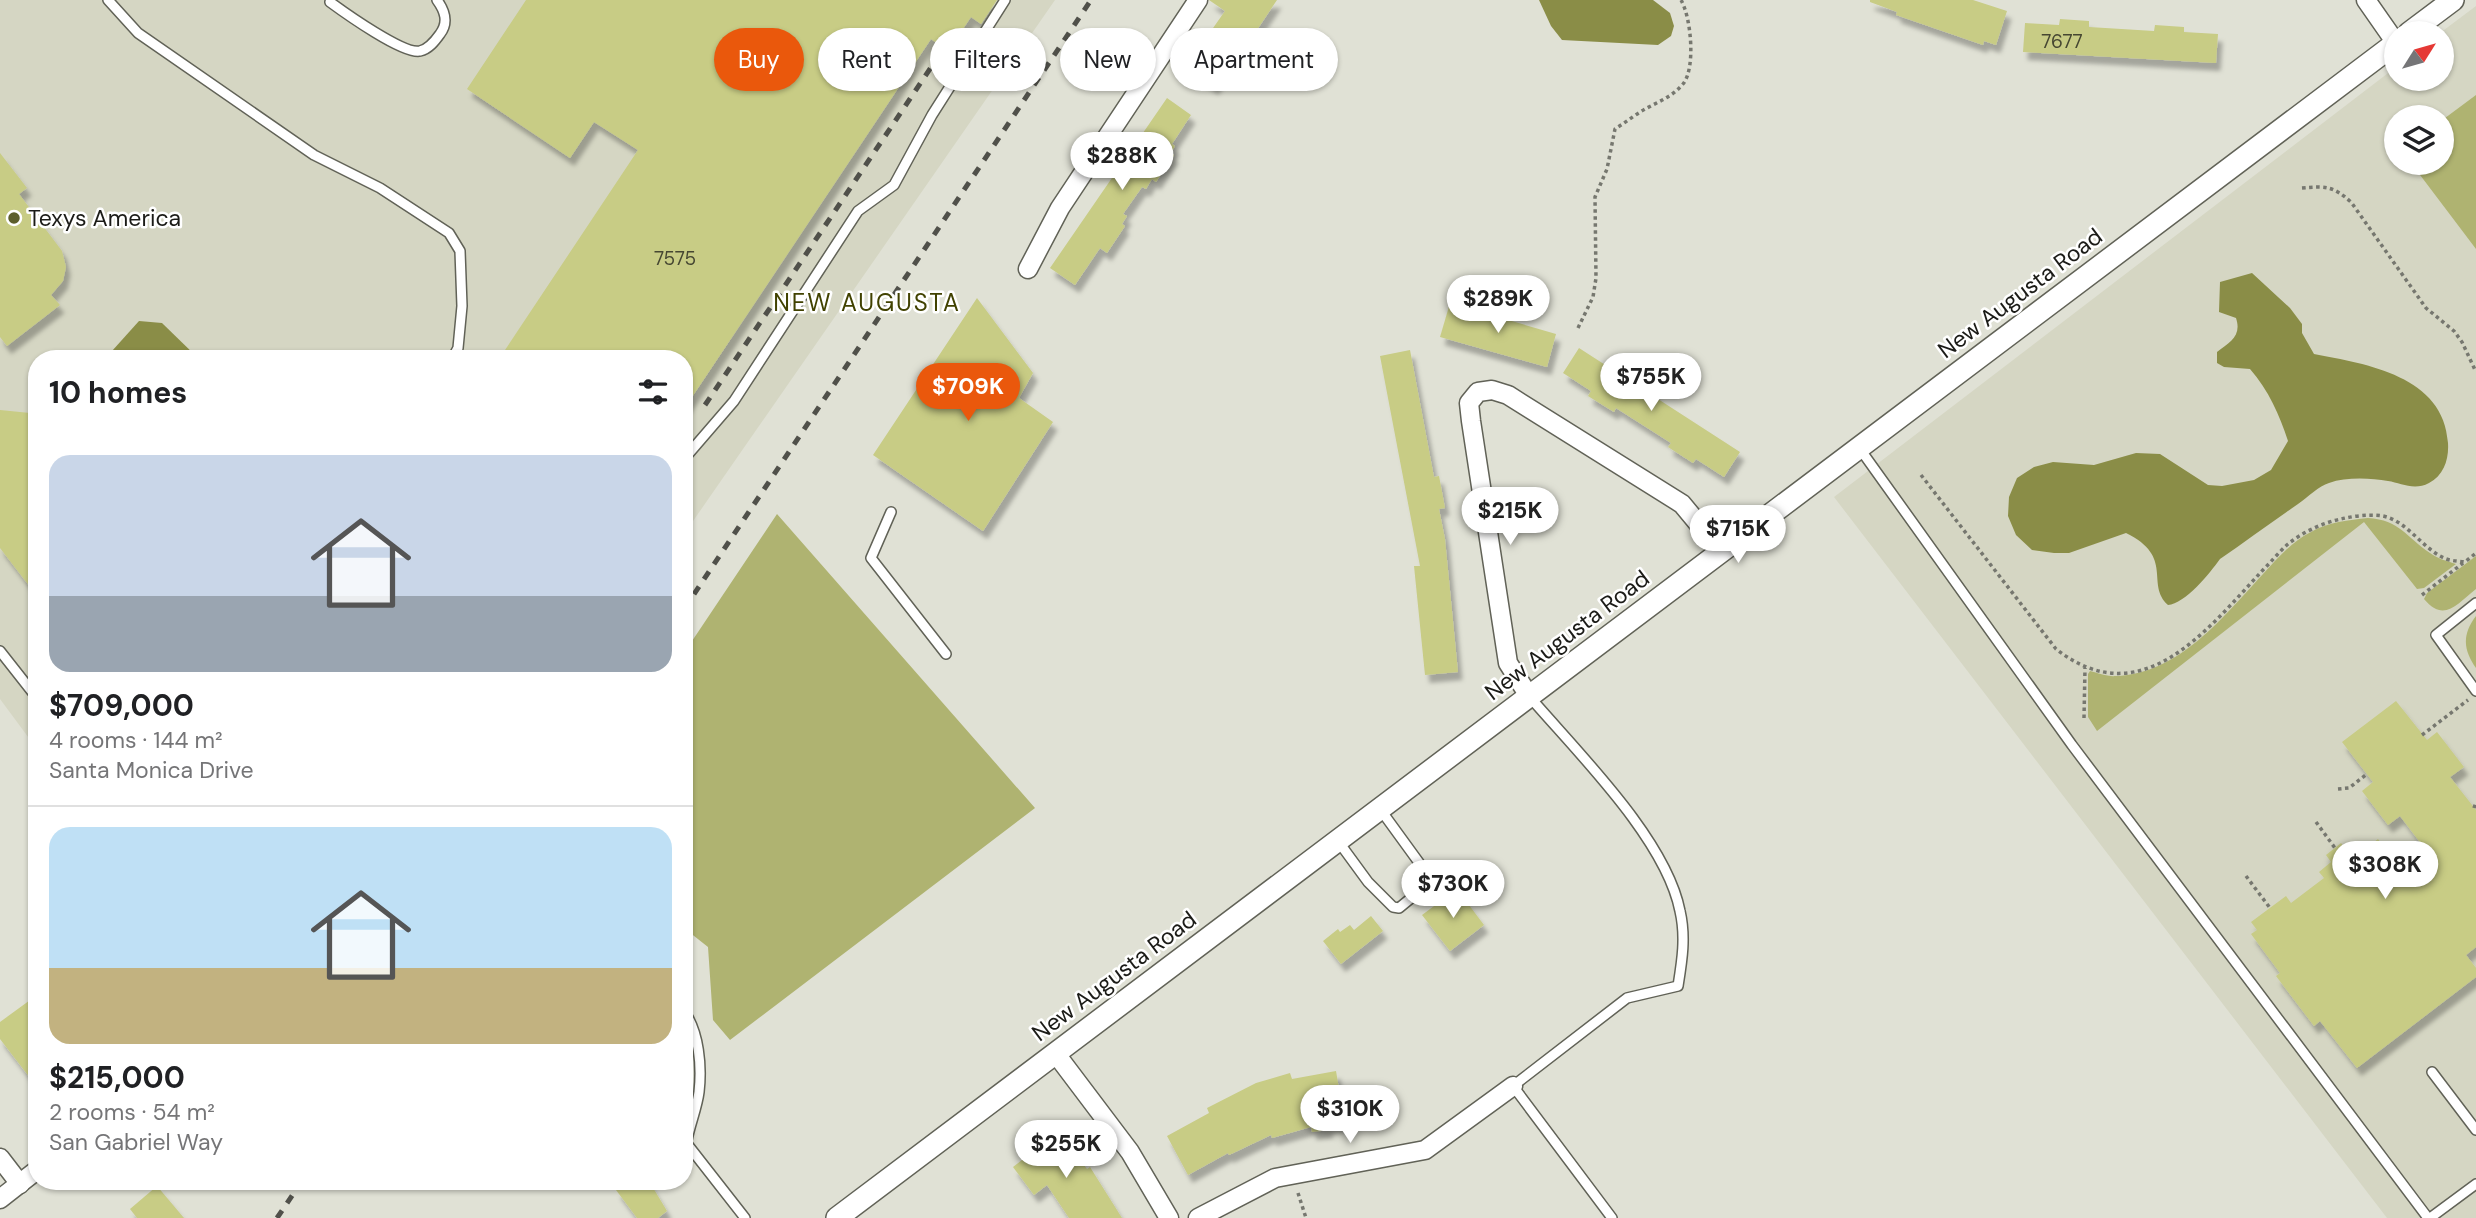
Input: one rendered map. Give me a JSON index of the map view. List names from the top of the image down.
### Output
{
  "streets": {
    "street": ["New Augusta Road"]
  },
  "districts": ["NEW AUGUSTA"],
  "places": ["Texys America"],
  "house_numbers": ["7677", "7575"],
  "north": "top right",
  "page": {
    "chip": [
      "Buy",
      "Rent",
      "Filters",
      "New",
      "Apartment"
    ],
    "price": [
      "$288K",
      "$289K",
      "$755K",
      "$709K",
      "$215K",
      "$715K",
      "$308K",
      "$730K",
      "$310K",
      "$255K"
    ],
    "heading": "10 homes",
    "list": [
      {
        "name": "$709,000",
        "note": "4 rooms · 144 m² · Santa Monica Drive"
      },
      {
        "name": "$215,000",
        "note": "2 rooms · 54 m² · San Gabriel Way"
      }
    ]
  }
}
